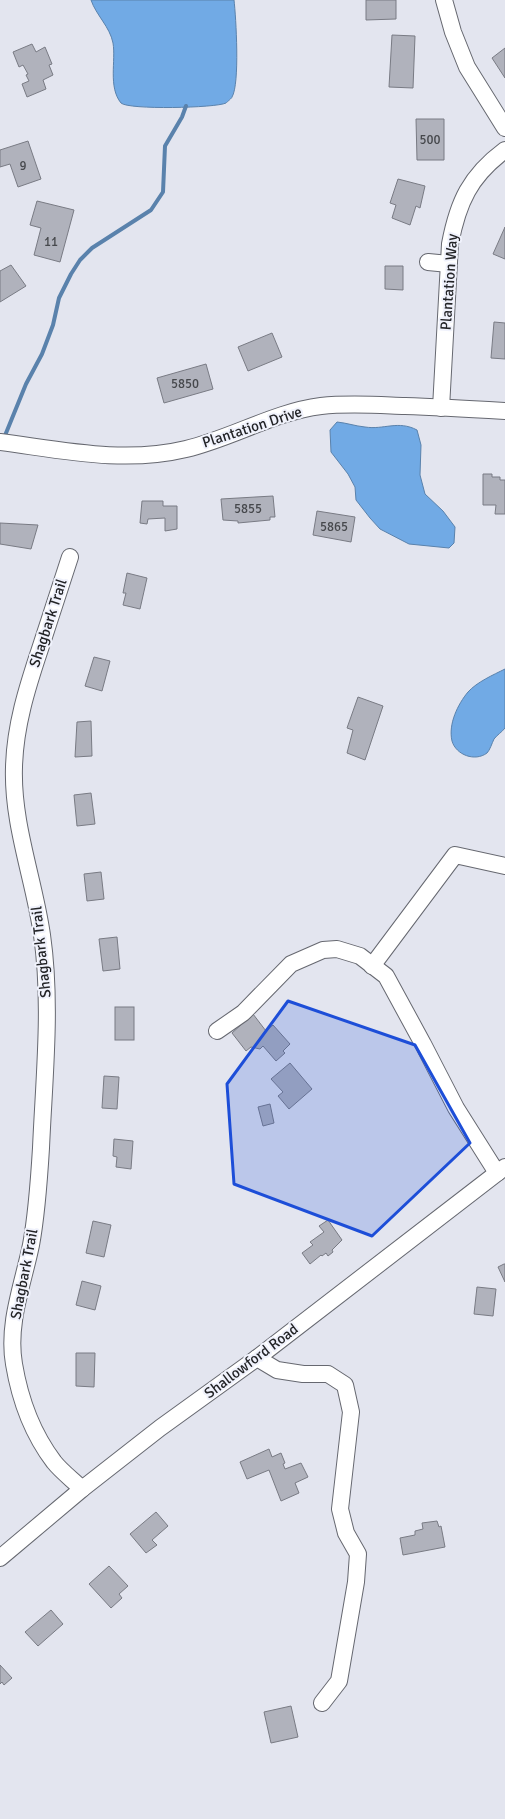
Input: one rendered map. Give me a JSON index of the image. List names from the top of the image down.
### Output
{
  "streets": {
    "street": [
      "Plantation Way",
      "Plantation Drive",
      "Shagbark Trail",
      "Shallowford Road"
    ]
  },
  "crossings": [
    ["Plantation Way", "Plantation Drive"],
    ["Shagbark Trail", "Shallowford Road"]
  ],
  "house_numbers": [
    "500",
    "9",
    "11",
    "5850",
    "5855",
    "5865"
  ]
}
